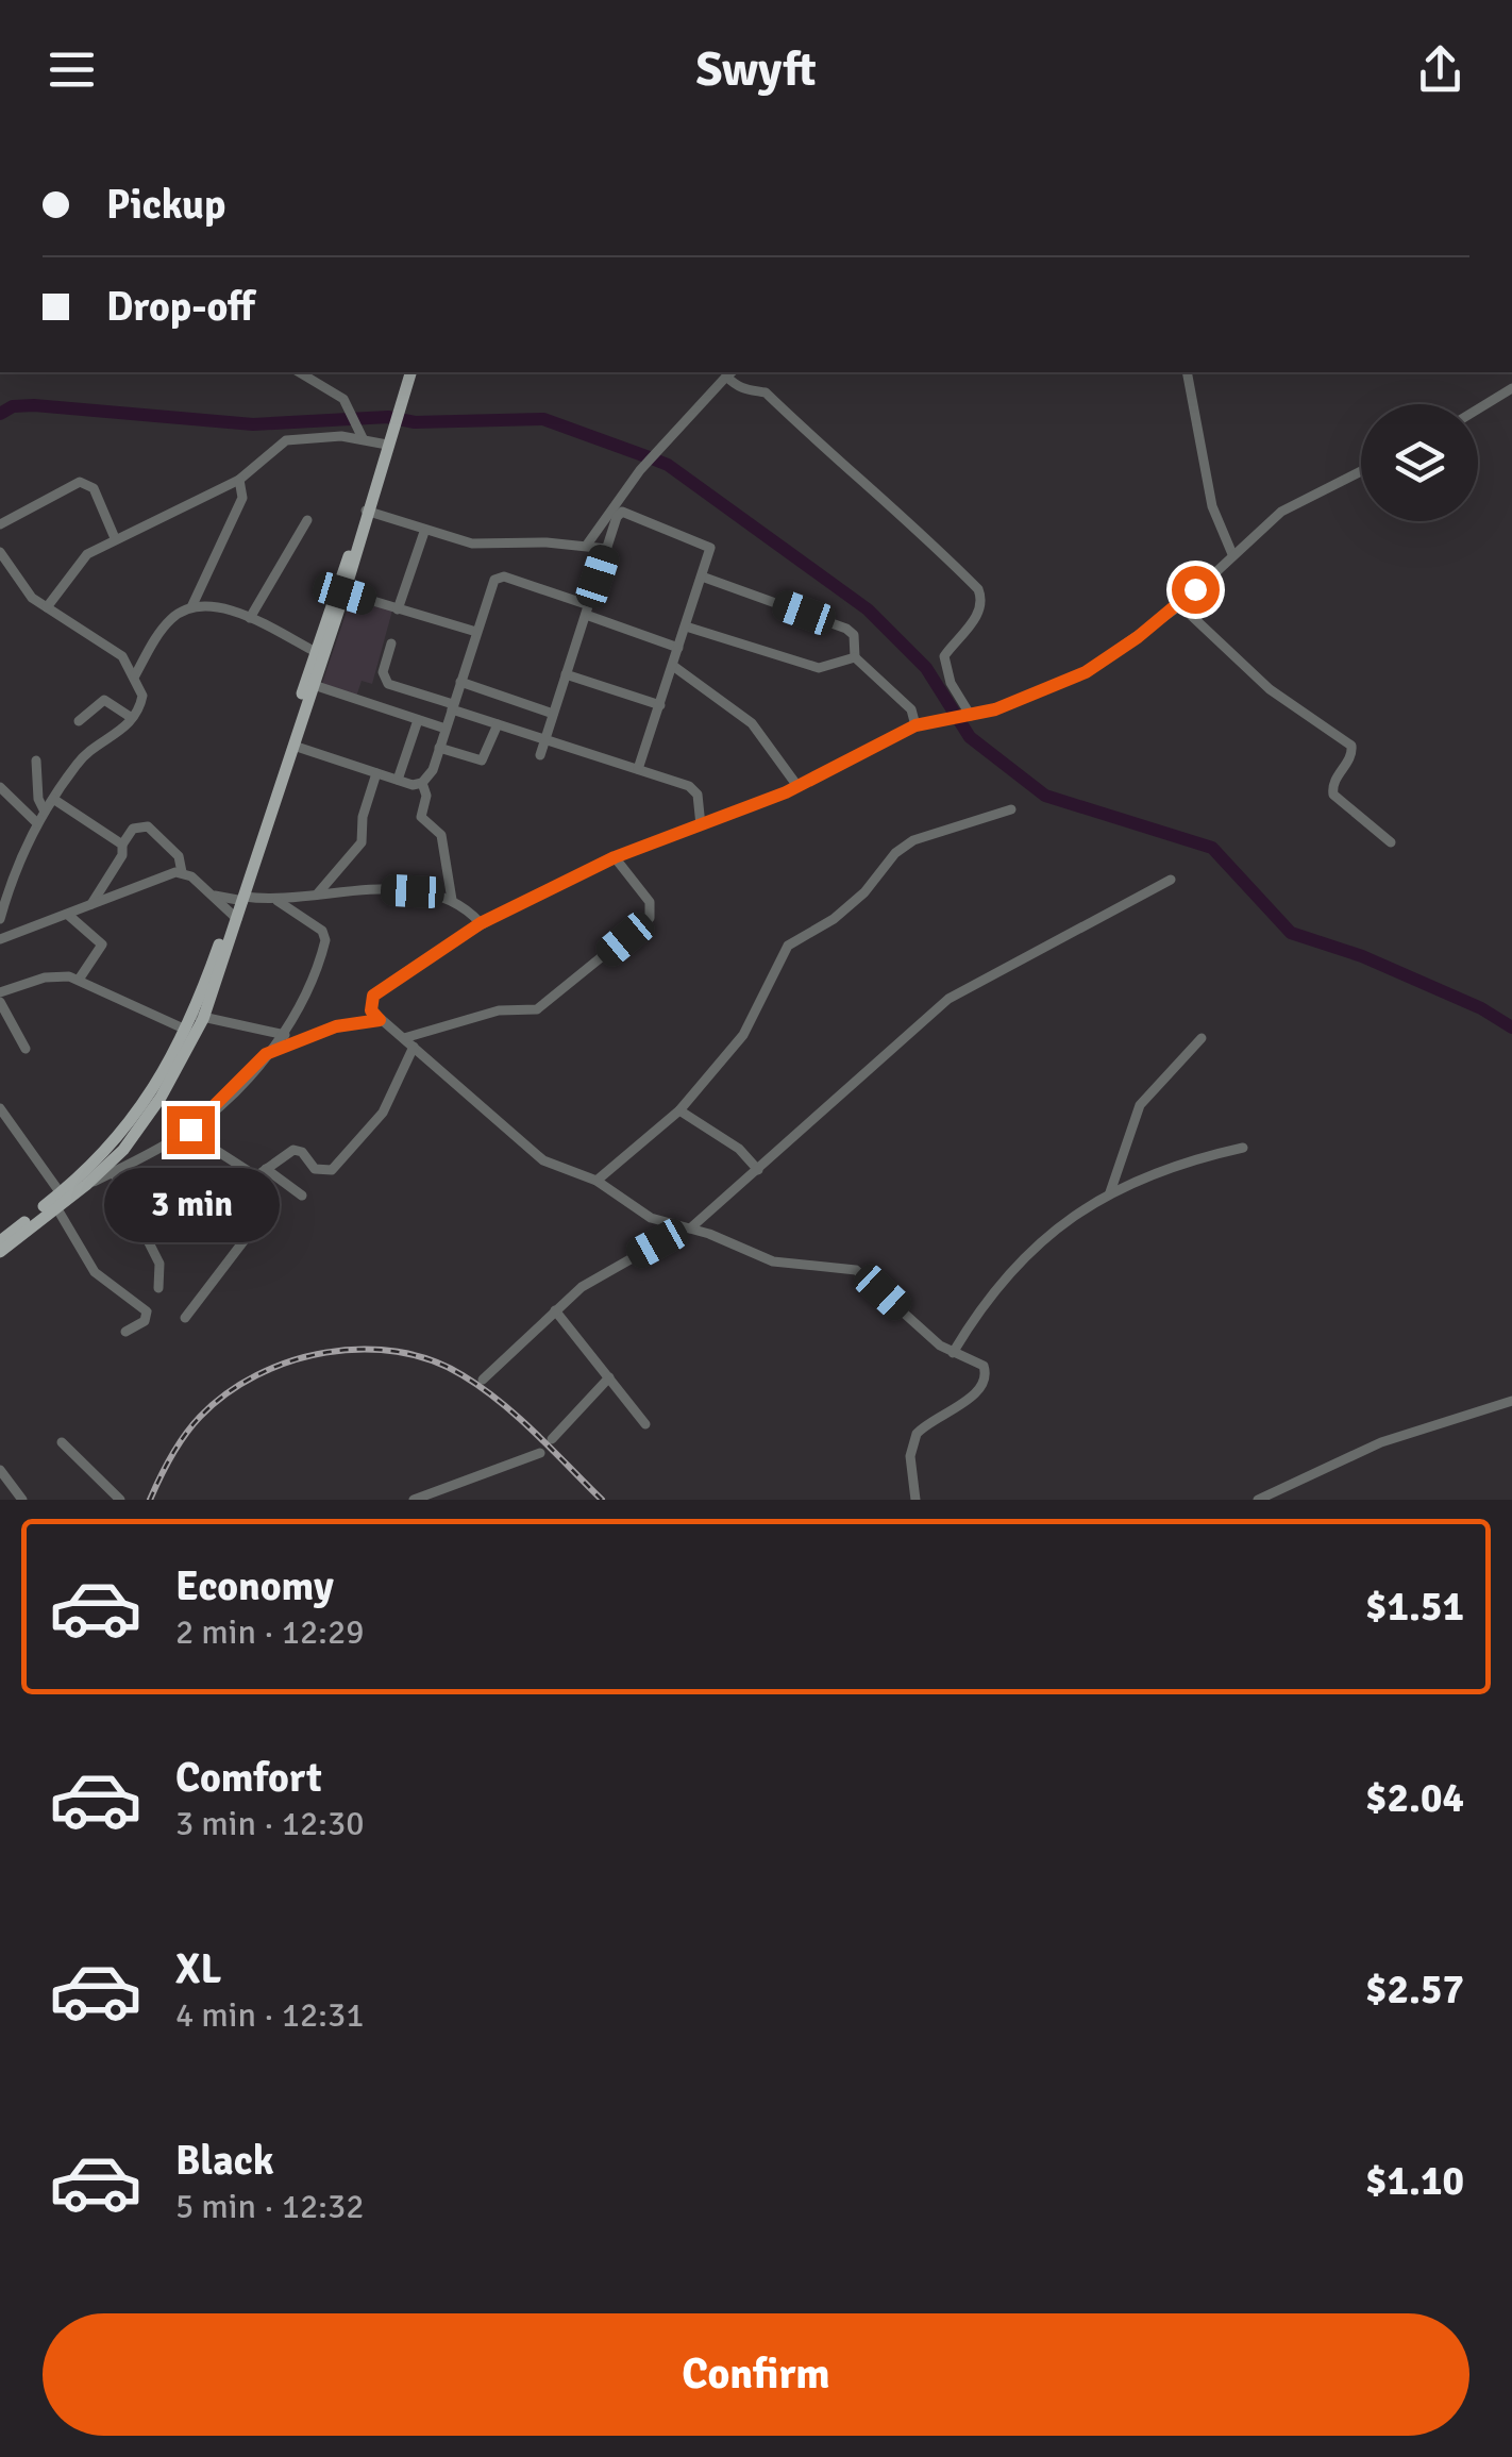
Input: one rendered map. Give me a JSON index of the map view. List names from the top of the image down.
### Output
{
  "page": {
    "header": "Swyft",
    "banner": ["Pickup", "Drop-off"],
    "bubble": "3 min",
    "list": [
      {
        "name": "Economy",
        "note": "2 min · 12:29",
        "value": "$1.51"
      },
      {
        "name": "Comfort",
        "note": "3 min · 12:30",
        "value": "$2.04"
      },
      {
        "name": "XL",
        "note": "4 min · 12:31",
        "value": "$2.57"
      },
      {
        "name": "Black",
        "note": "5 min · 12:32",
        "value": "$1.10"
      }
    ],
    "buttons": "Confirm"
  }
}
